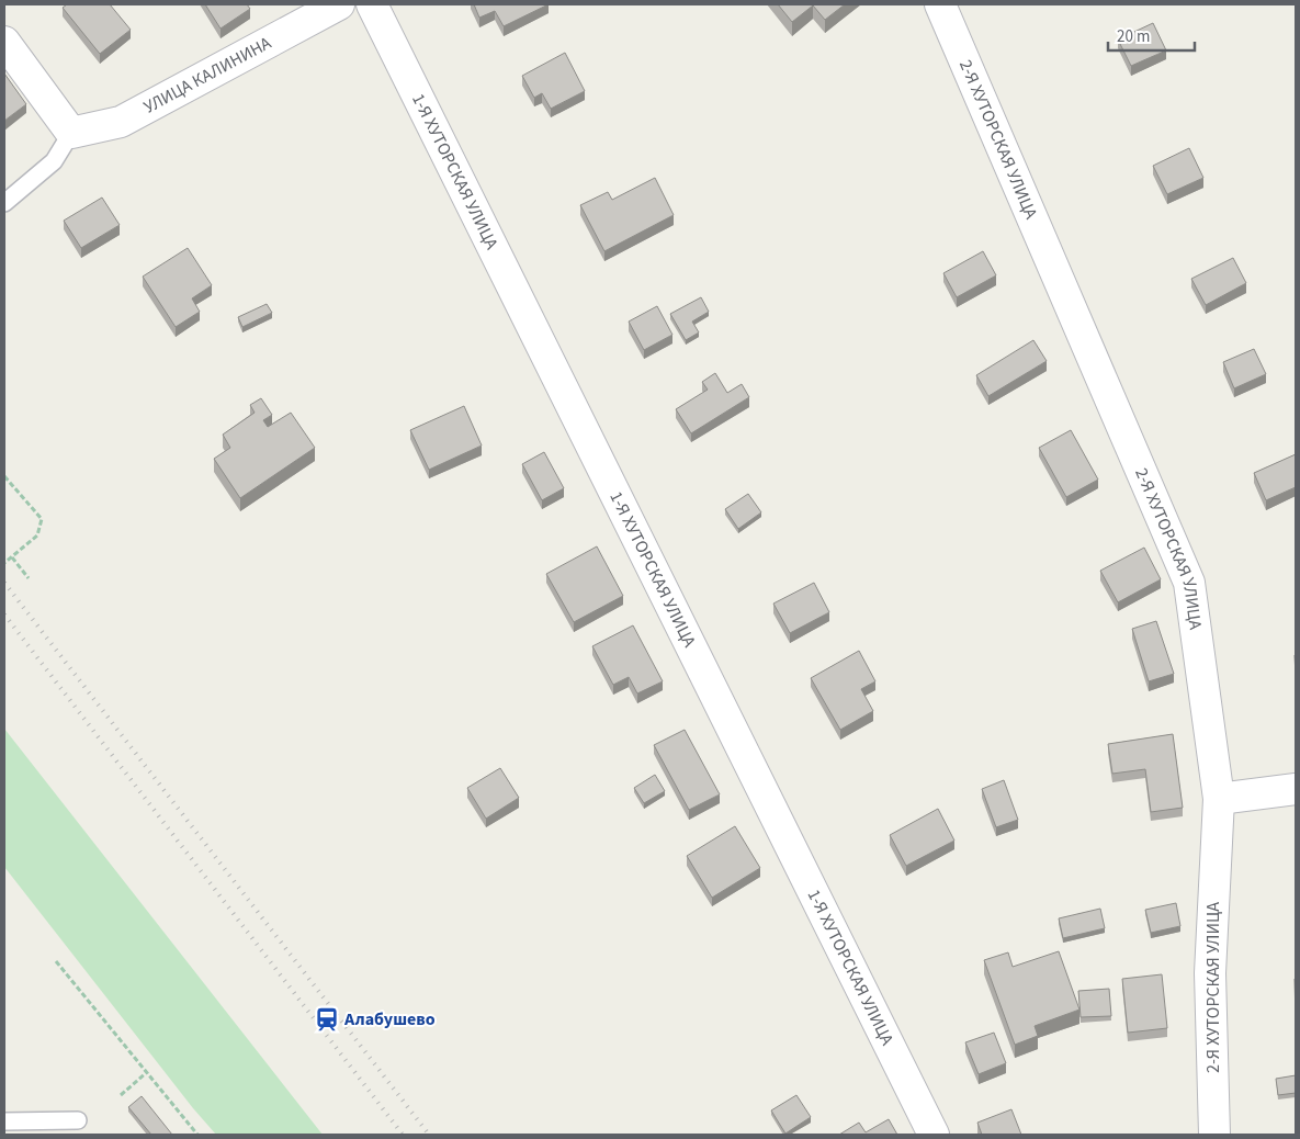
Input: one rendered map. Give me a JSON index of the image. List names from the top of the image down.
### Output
{
  "streets": {
    "street": ["УЛИЦА КАЛИНИНА", "2-Я ХУТОРСКАЯ УЛИЦА", "1-Я ХУТОРСКАЯ УЛИЦА"]
  },
  "places": {
    "station": ["Алабушево"]
  },
  "scale_bar": "20 m"
}
